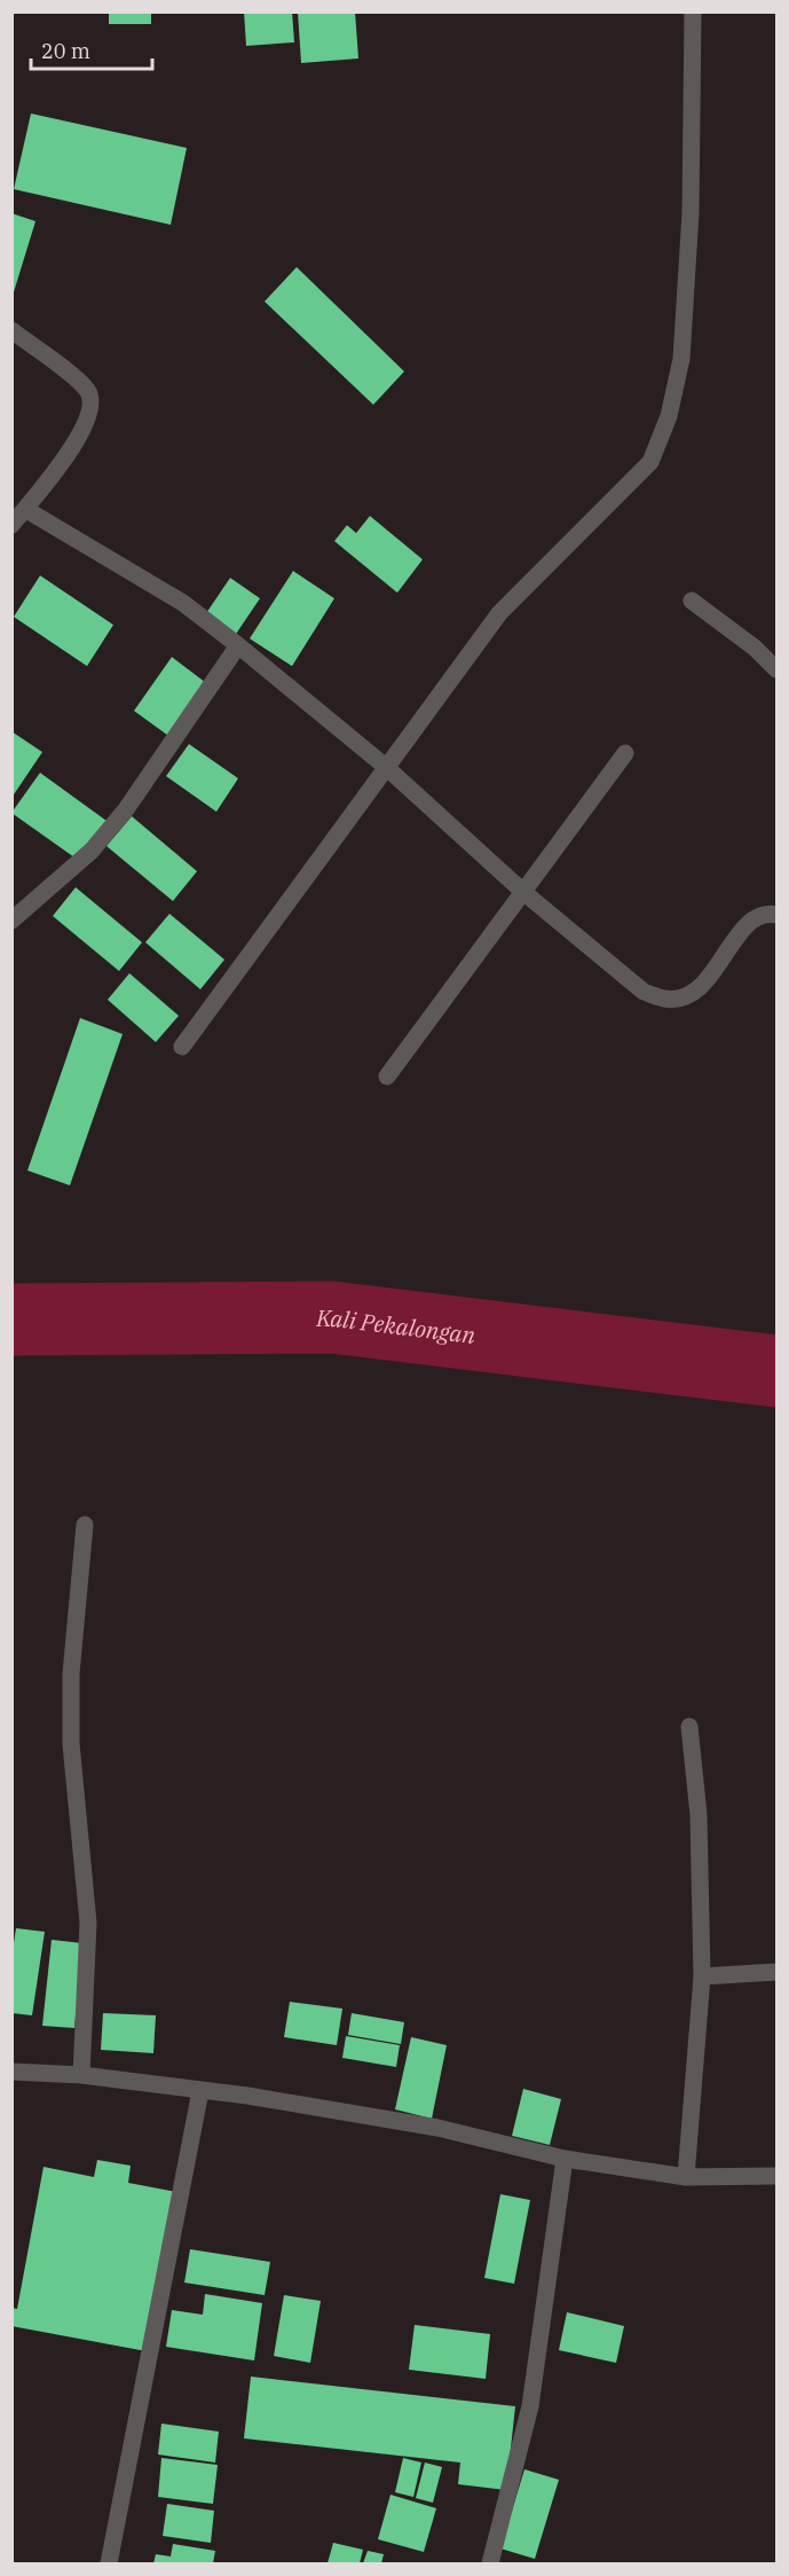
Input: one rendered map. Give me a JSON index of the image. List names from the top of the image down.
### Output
{
  "water": ["Kali Pekalongan"],
  "scale_bar": "20 m"
}
